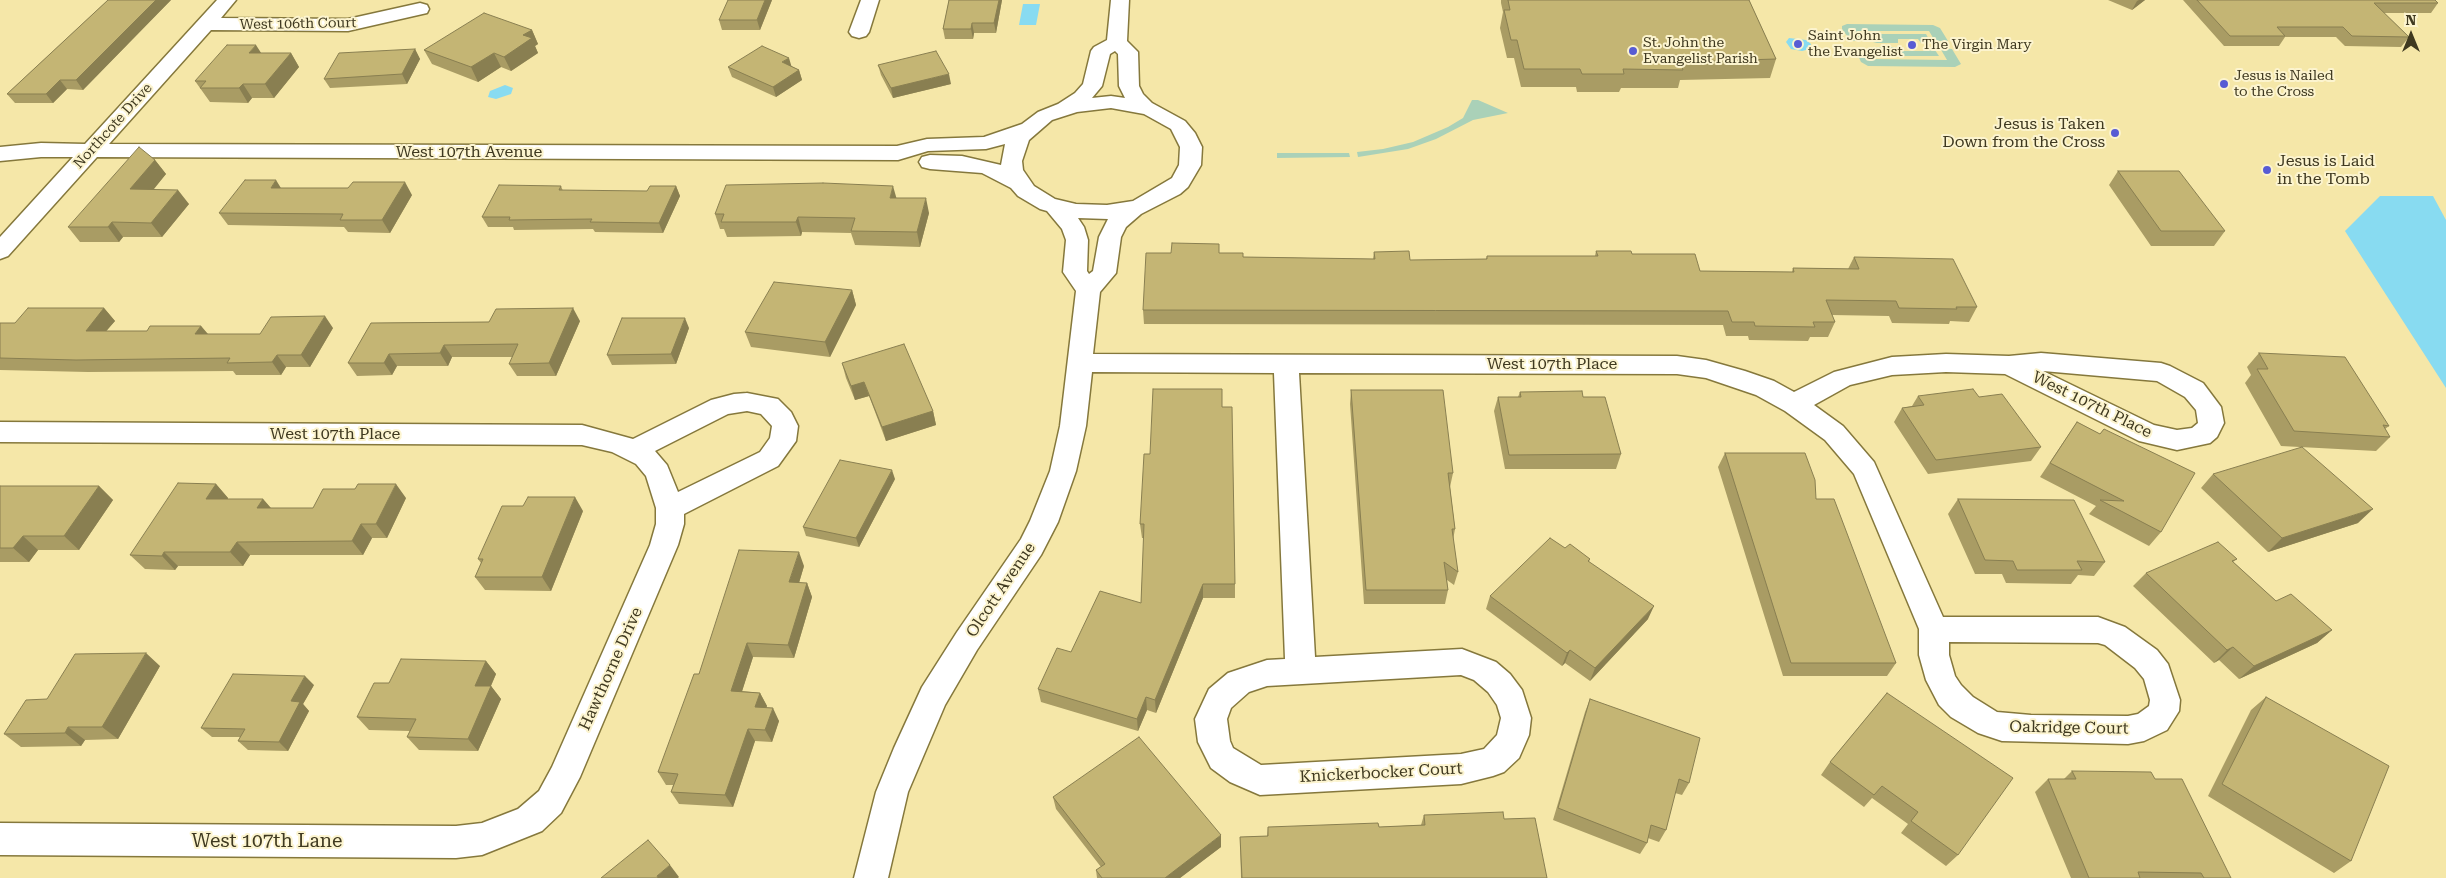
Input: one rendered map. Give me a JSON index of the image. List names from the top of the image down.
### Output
{
  "streets": {
    "street": [
      "West 106th Court",
      "Northcote Drive",
      "West 107th Avenue",
      "West 107th Place",
      "Olcott Avenue",
      "Hawthorne Drive",
      "Oakridge Court",
      "Knickerbocker Court",
      "West 107th Lane"
    ]
  },
  "crossings": [
    ["West 106th Court", "Northcote Drive"],
    ["Northcote Drive", "West 107th Avenue"],
    ["West 107th Place", "Olcott Avenue"],
    ["West 107th Place", "Hawthorne Drive"],
    ["West 107th Place", "Oakridge Court"],
    ["Hawthorne Drive", "West 107th Lane"]
  ],
  "places": [
    "Saint John the Evangelist",
    "The Virgin Mary",
    "St. John the Evangelist Parish",
    "Jesus is Nailed to the Cross",
    "Jesus is Taken Down from the Cross",
    "Jesus is Laid in the Tomb"
  ],
  "north": "top"
}
